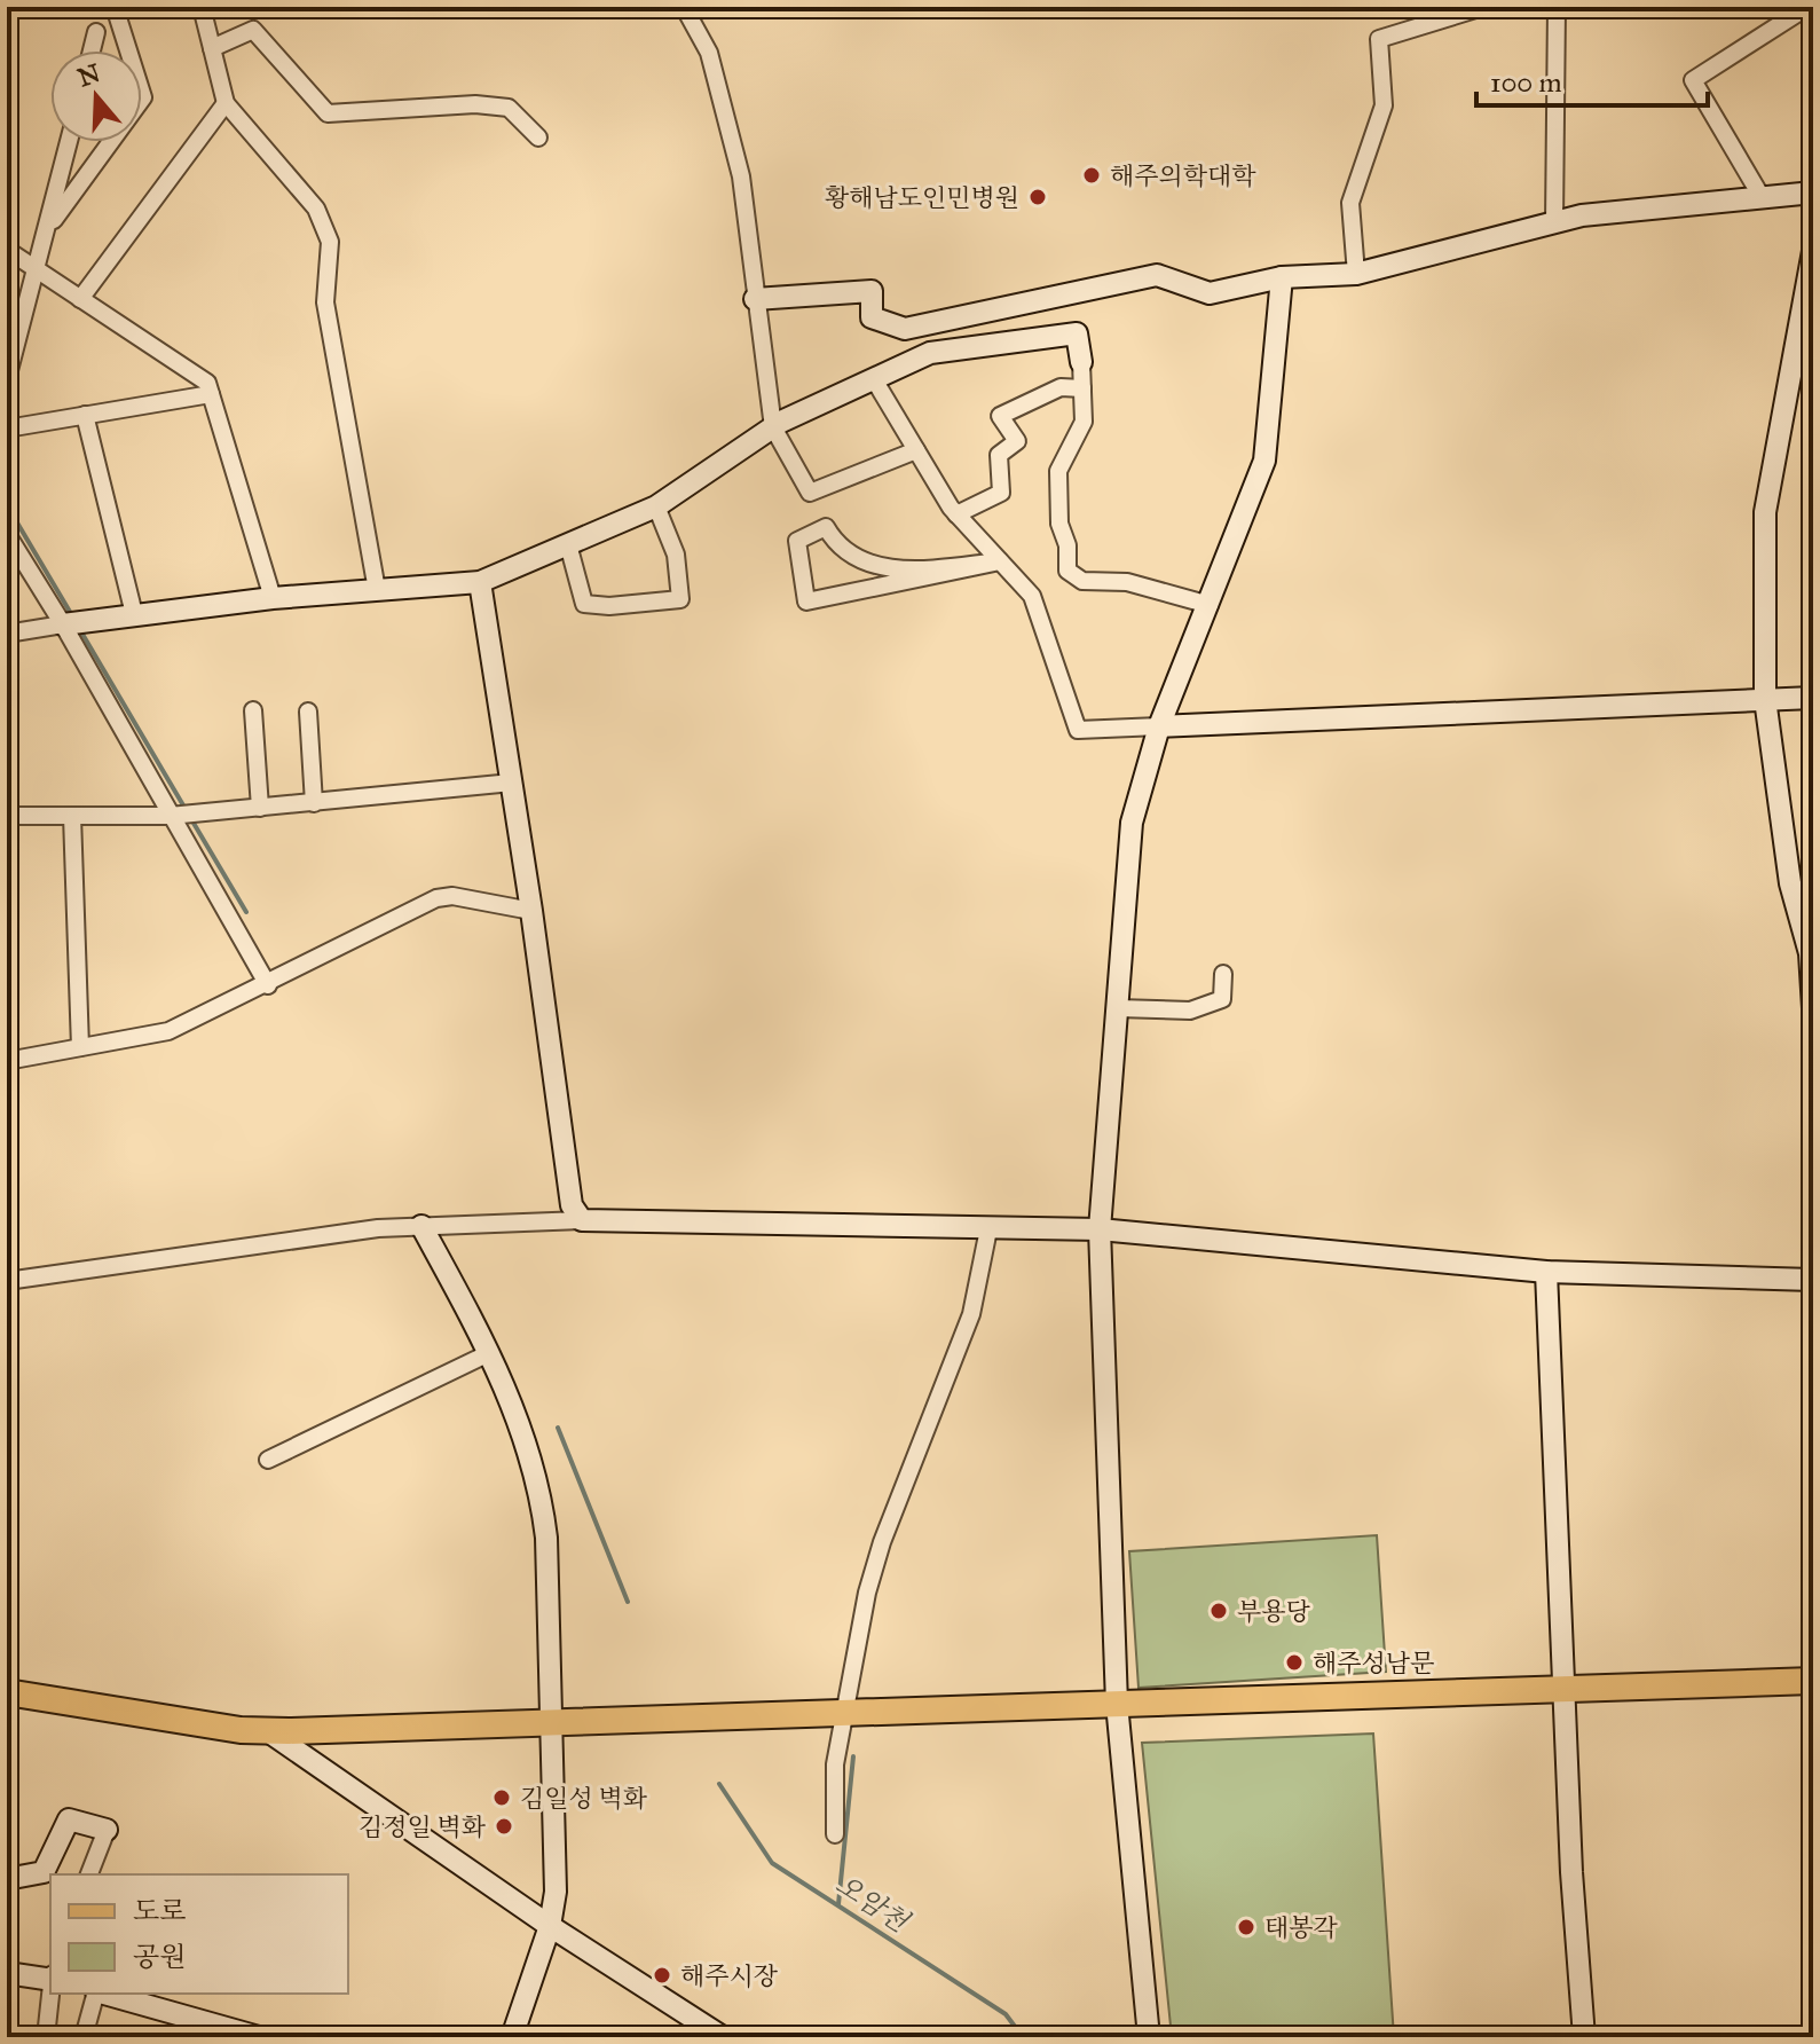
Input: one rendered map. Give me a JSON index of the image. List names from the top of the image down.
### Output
{
  "water": ["오암천"],
  "places": [
    "해주의학대학",
    "황해남도인민병원",
    "부용당",
    "해주성남문",
    "김일성 벽화",
    "김정일 벽화",
    "태봉각",
    "해주시장"
  ],
  "legend": ["도로", "공원"],
  "scale_bar": "100 m",
  "north": "top"
}
